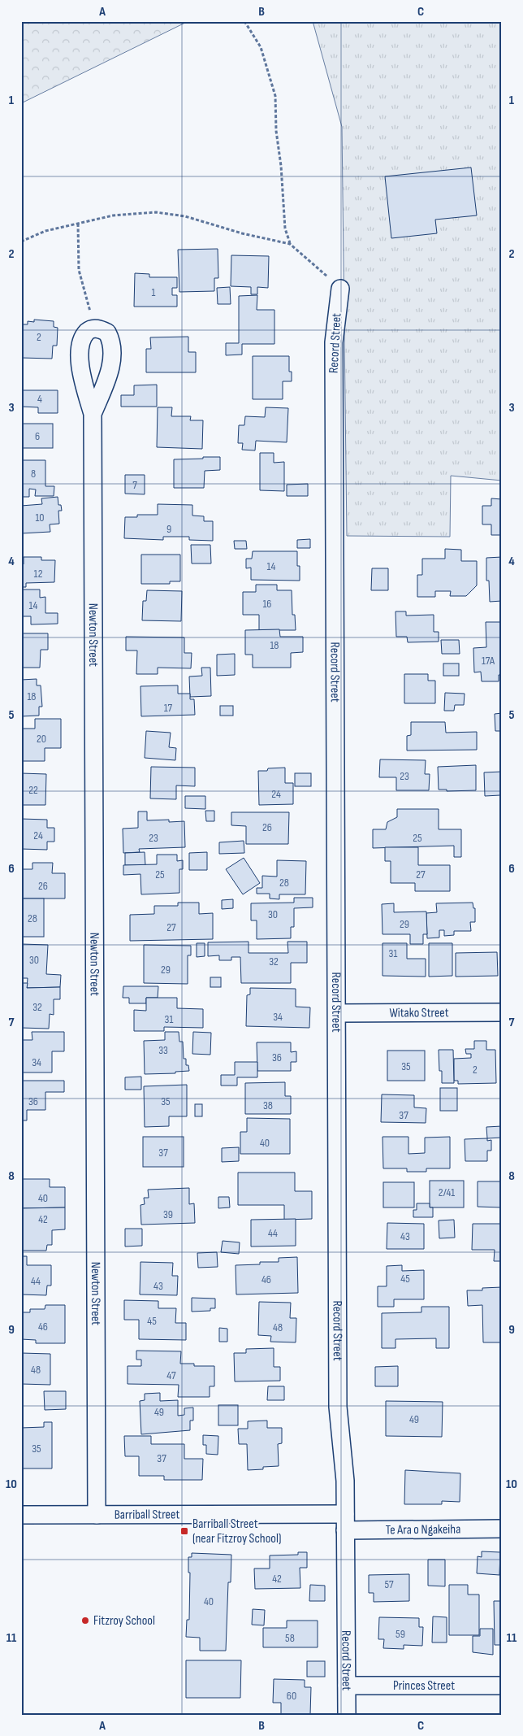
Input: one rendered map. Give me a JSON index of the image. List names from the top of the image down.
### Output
{
  "streets": {
    "street": [
      "Record Street",
      "Newton Street",
      "Witako Street",
      "Barriball Street",
      "Te Ara o Ngakeiha",
      "Princes Street"
    ]
  },
  "crossings": [
    ["Record Street", "Witako Street"],
    ["Record Street", "Barriball Street"],
    ["Record Street", "Te Ara o Ngakeiha"],
    ["Record Street", "Princes Street"],
    ["Newton Street", "Barriball Street"],
    ["Barriball Street", "Te Ara o Ngakeiha"]
  ],
  "places": {
    "transit": ["Barriball Street (near Fitzroy School)"],
    "other": ["Fitzroy School"]
  },
  "house_numbers": [
    "1",
    "2",
    "4",
    "6",
    "8",
    "7",
    "10",
    "9",
    "14",
    "12",
    "16",
    "14",
    "18",
    "17A",
    "18",
    "17",
    "20",
    "23",
    "22",
    "24",
    "26",
    "24",
    "23",
    "25",
    "25",
    "27",
    "28",
    "26",
    "30",
    "28",
    "29",
    "27",
    "31",
    "30",
    "32",
    "29",
    "32",
    "34",
    "31",
    "33",
    "36",
    "34",
    "35",
    "2",
    "36",
    "35",
    "38",
    "37",
    "40",
    "37",
    "2/41",
    "40",
    "39",
    "42",
    "44",
    "43",
    "45",
    "46",
    "44",
    "43",
    "45",
    "46",
    "48",
    "48",
    "47",
    "49",
    "49",
    "35",
    "37",
    "42",
    "57",
    "40",
    "59",
    "58",
    "60"
  ],
  "grid": {
    "columns": ["A", "B", "C"],
    "rows": [
      "1",
      "2",
      "3",
      "4",
      "5",
      "6",
      "7",
      "8",
      "9",
      "10",
      "11"
    ]
  }
}
